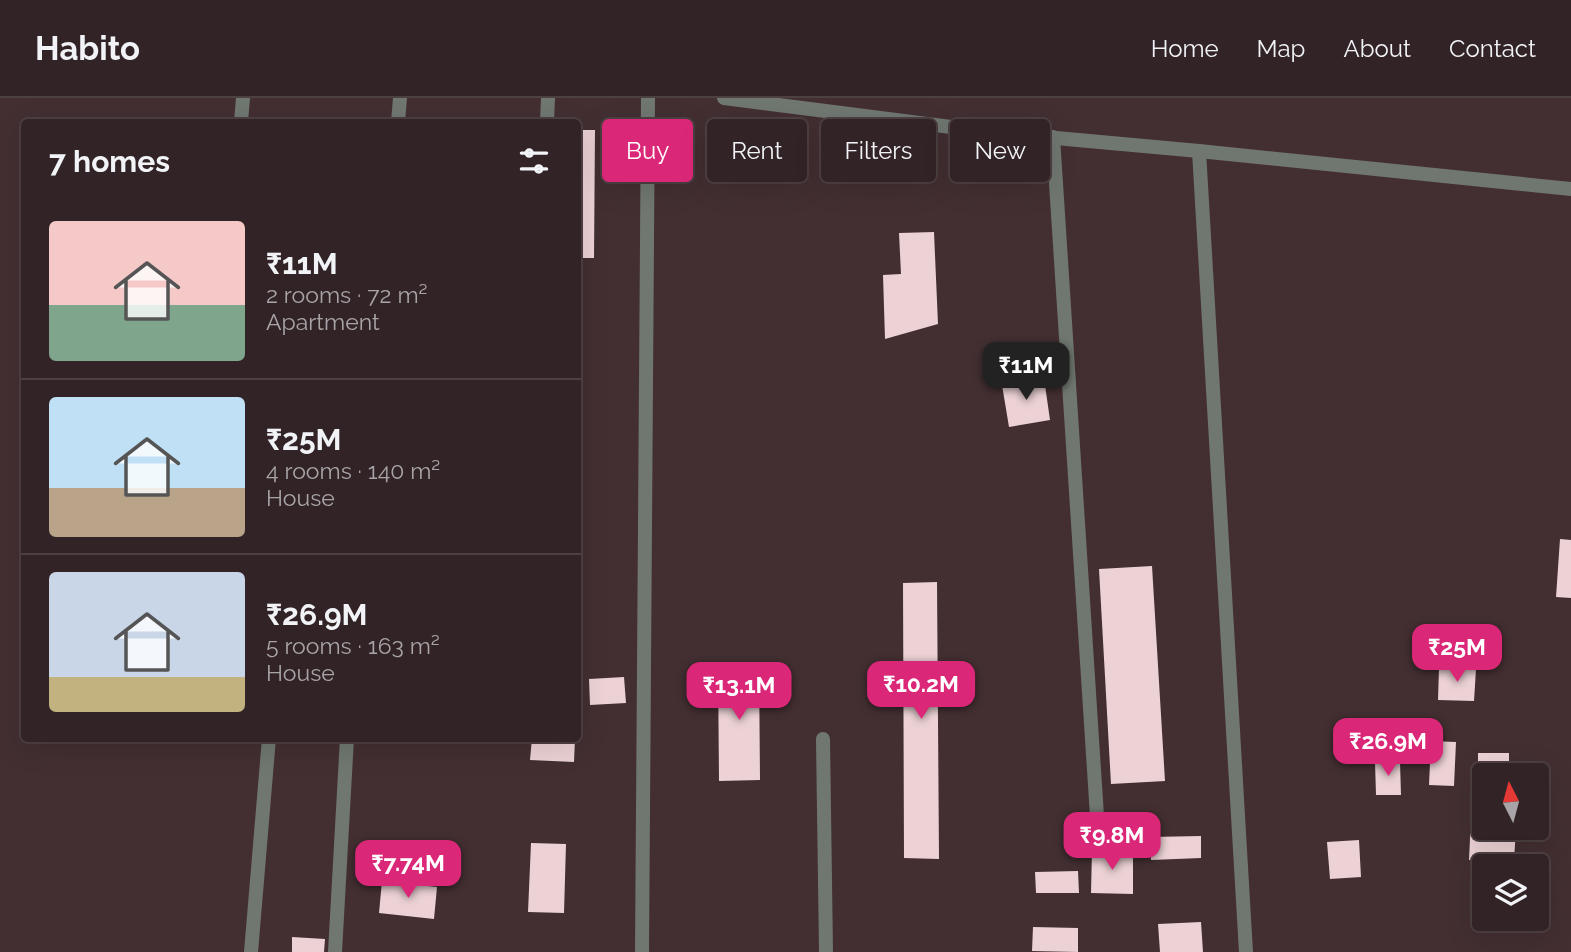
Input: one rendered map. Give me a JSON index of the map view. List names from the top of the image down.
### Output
{
  "north": "top",
  "page": {
    "header": "Habito",
    "nav": [
      "Home",
      "Map",
      "About",
      "Contact"
    ],
    "chip": [
      "Buy",
      "Rent",
      "Filters",
      "New"
    ],
    "heading": "7 homes",
    "list": [
      {
        "name": "₹11M",
        "note": "2 rooms · 72 m² · Apartment"
      },
      {
        "name": "₹25M",
        "note": "4 rooms · 140 m² · House"
      },
      {
        "name": "₹26.9M",
        "note": "5 rooms · 163 m² · House"
      }
    ],
    "price": [
      "₹11M",
      "₹25M",
      "₹10.2M",
      "₹13.1M",
      "₹26.9M",
      "₹9.8M",
      "₹7.74M"
    ]
  }
}
